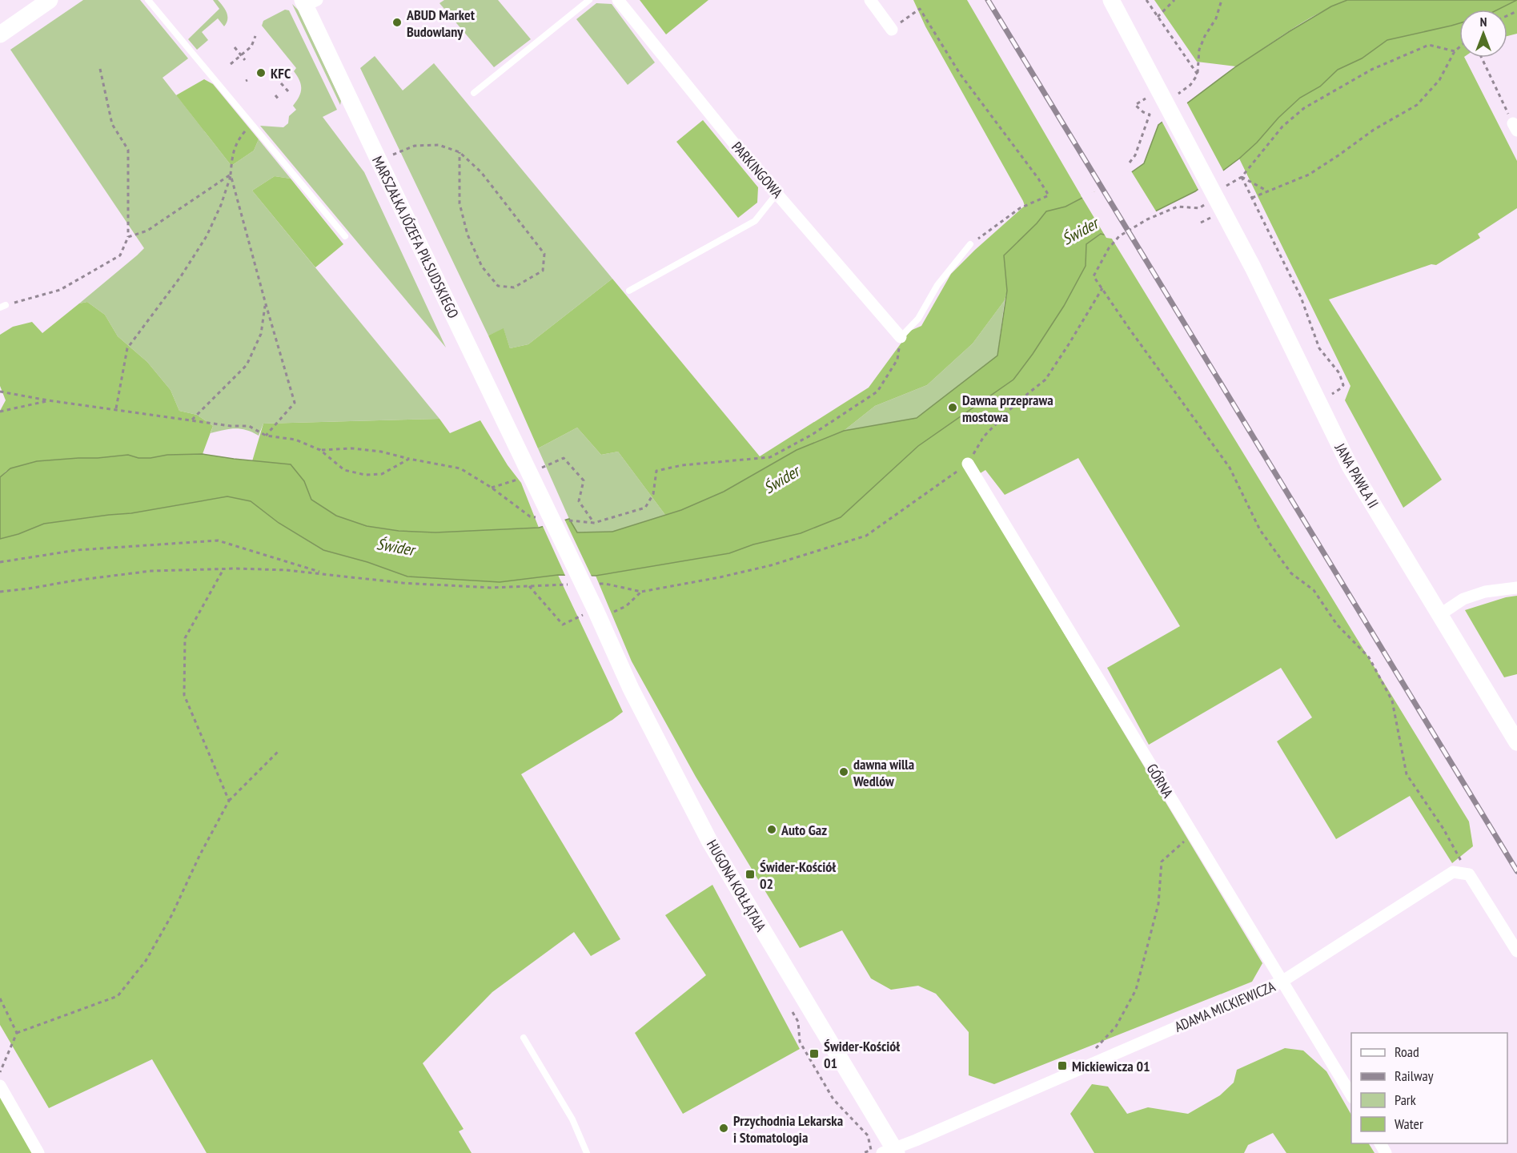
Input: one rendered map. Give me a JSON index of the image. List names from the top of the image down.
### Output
{
  "streets": {
    "main road": ["MARSZAŁKA JÓZEFA PIŁSUDSKIEGO", "JANA PAWŁA II", "HUGONA KOŁŁĄTAJA"],
    "street": ["PARKINGOWA", "GÓRNA", "ADAMA MICKIEWICZA"]
  },
  "crossings": [
    ["MARSZAŁKA JÓZEFA PIŁSUDSKIEGO", "HUGONA KOŁŁĄTAJA"],
    ["GÓRNA", "ADAMA MICKIEWICZA"],
    ["HUGONA KOŁŁĄTAJA", "ADAMA MICKIEWICZA"]
  ],
  "water": ["Świder"],
  "places": {
    "other": [
      "ABUD Market Budowlany",
      "KFC",
      "Dawna przeprawa mostowa",
      "dawna willa Wedlów",
      "Auto Gaz",
      "Przychodnia Lekarska i Stomatologia"
    ],
    "transit": ["Świder-Kościół 02", "Świder-Kościół 01", "Mickiewicza 01"]
  },
  "legend": [
    "Road",
    "Railway",
    "Park",
    "Water"
  ],
  "north": "top"
}
